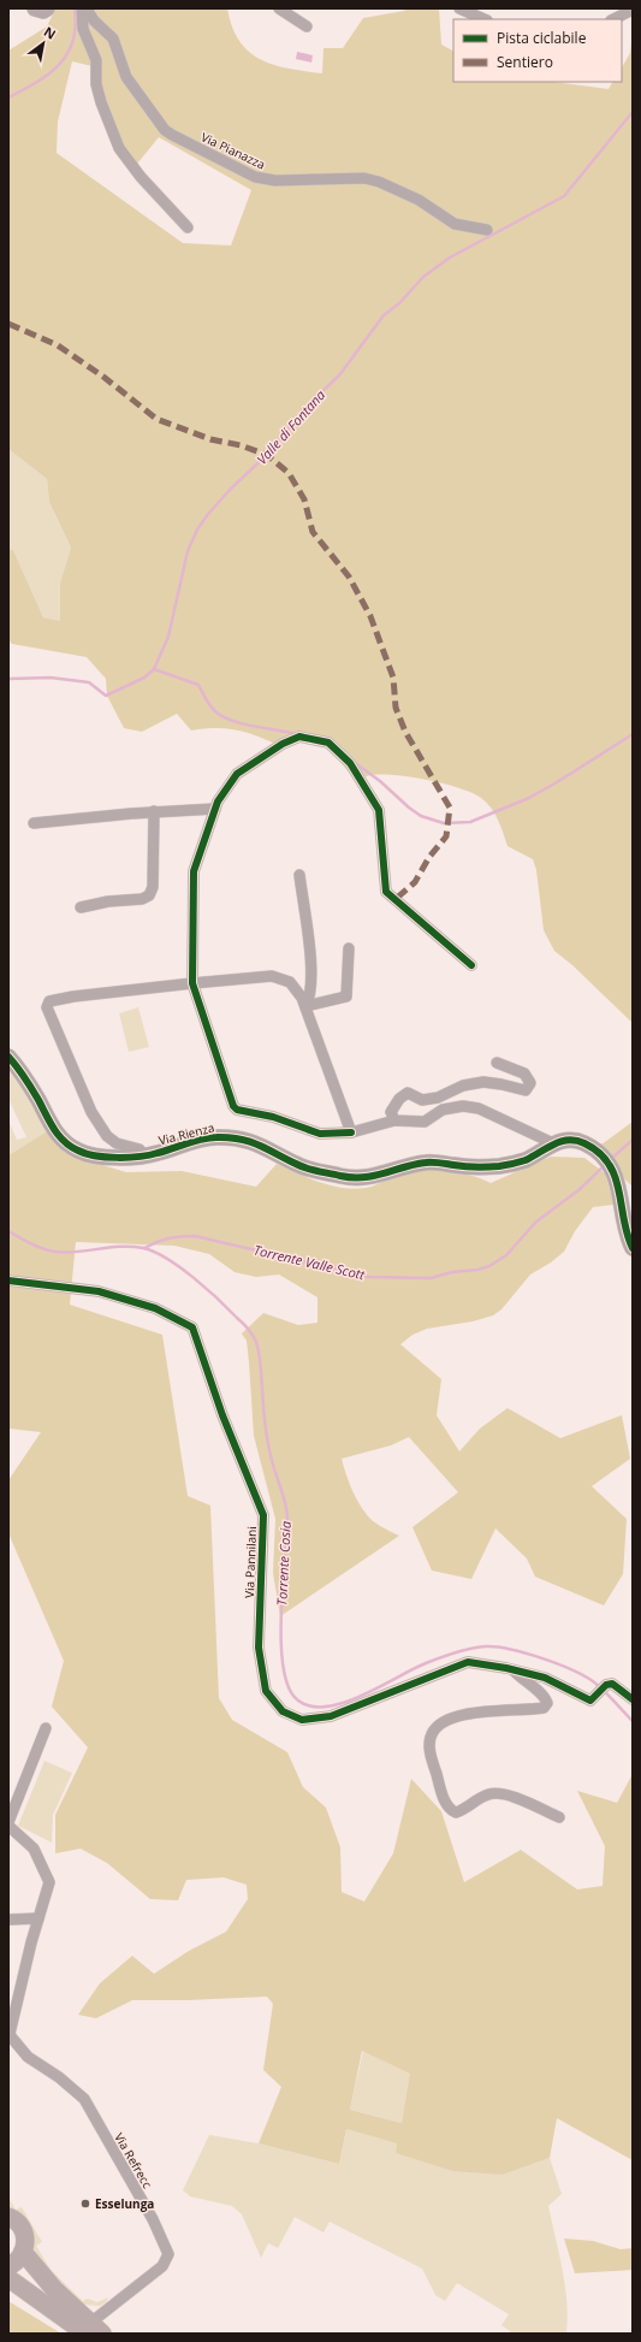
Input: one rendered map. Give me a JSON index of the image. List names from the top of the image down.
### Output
{
  "streets": {
    "street": [
      "Via Pianazza",
      "Via Rienza",
      "Via Pannilani",
      "Via Refrecc"
    ]
  },
  "water": ["Valle di Fontana", "Torrente Valle Scott", "Torrente Cosia"],
  "places": ["Esselunga"],
  "legend": ["Pista ciclabile", "Sentiero"],
  "north": "top right"
}
